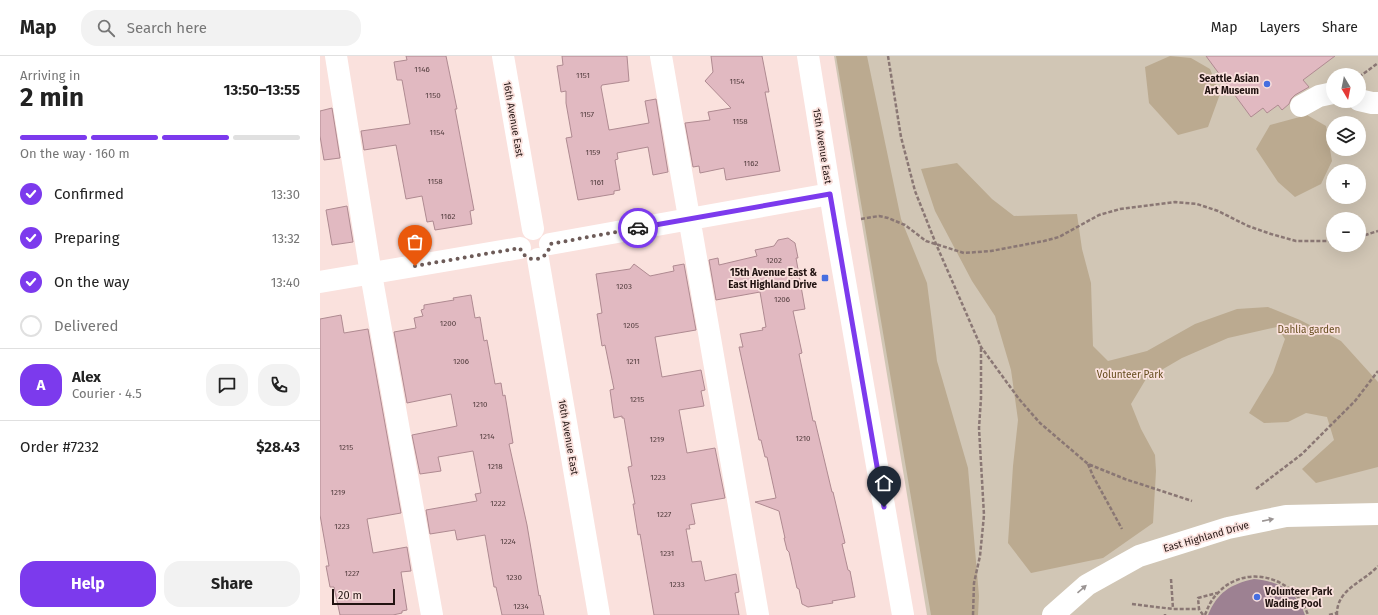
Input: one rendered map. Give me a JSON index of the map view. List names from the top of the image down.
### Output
{
  "streets": {
    "street": ["16th Avenue East", "15th Avenue East", "East Highland Drive"]
  },
  "one_way": ["East Highland Drive"],
  "parks": ["Dahlia garden", "Volunteer Park"],
  "places": {
    "other": ["Seattle Asian Art Museum", "Volunteer Park Wading Pool"],
    "transit": ["15th Avenue East & East Highland Drive"]
  },
  "house_numbers": [
    "1146",
    "1151",
    "1154",
    "1150",
    "1157",
    "1158",
    "1154",
    "1159",
    "1162",
    "1158",
    "1161",
    "1162",
    "1202",
    "1203",
    "1206",
    "1200",
    "1205",
    "1206",
    "1211",
    "1215",
    "1210",
    "1214",
    "1210",
    "1219",
    "1215",
    "1218",
    "1223",
    "1219",
    "1222",
    "1227",
    "1223",
    "1224",
    "1231",
    "1227",
    "1230",
    "1233",
    "1234"
  ],
  "scale_bar": "20 m",
  "north": "bottom",
  "page": {
    "header": "Map",
    "search": "Search here",
    "nav": ["Map", "Layers", "Share"],
    "heading": ["2 min", "Arriving in", "13:50–13:55"],
    "panel": [
      "Alex",
      "Courier · 4.5",
      "Order #7232",
      "$28.43"
    ],
    "map_buttons": ["+", "−"],
    "bar": "On the way · 160 m",
    "list": [
      ["Confirmed", "13:30"],
      ["Preparing", "13:32"],
      ["On the way", "13:40"],
      "Delivered"
    ],
    "round": "A",
    "buttons": ["Help", "Share"],
    "scale": "20 m"
  }
}
